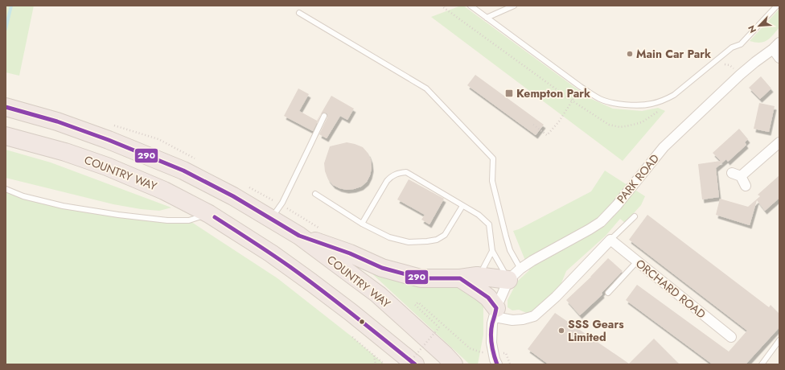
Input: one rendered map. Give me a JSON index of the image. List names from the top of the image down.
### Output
{
  "streets": {
    "highway": ["COUNTRY WAY"],
    "street": ["PARK ROAD", "ORCHARD ROAD"]
  },
  "places": {
    "other": ["Main Car Park", "SSS Gears Limited"],
    "transit": ["Kempton Park"]
  },
  "lines": ["transit line 290"],
  "north": "bottom left"
}
